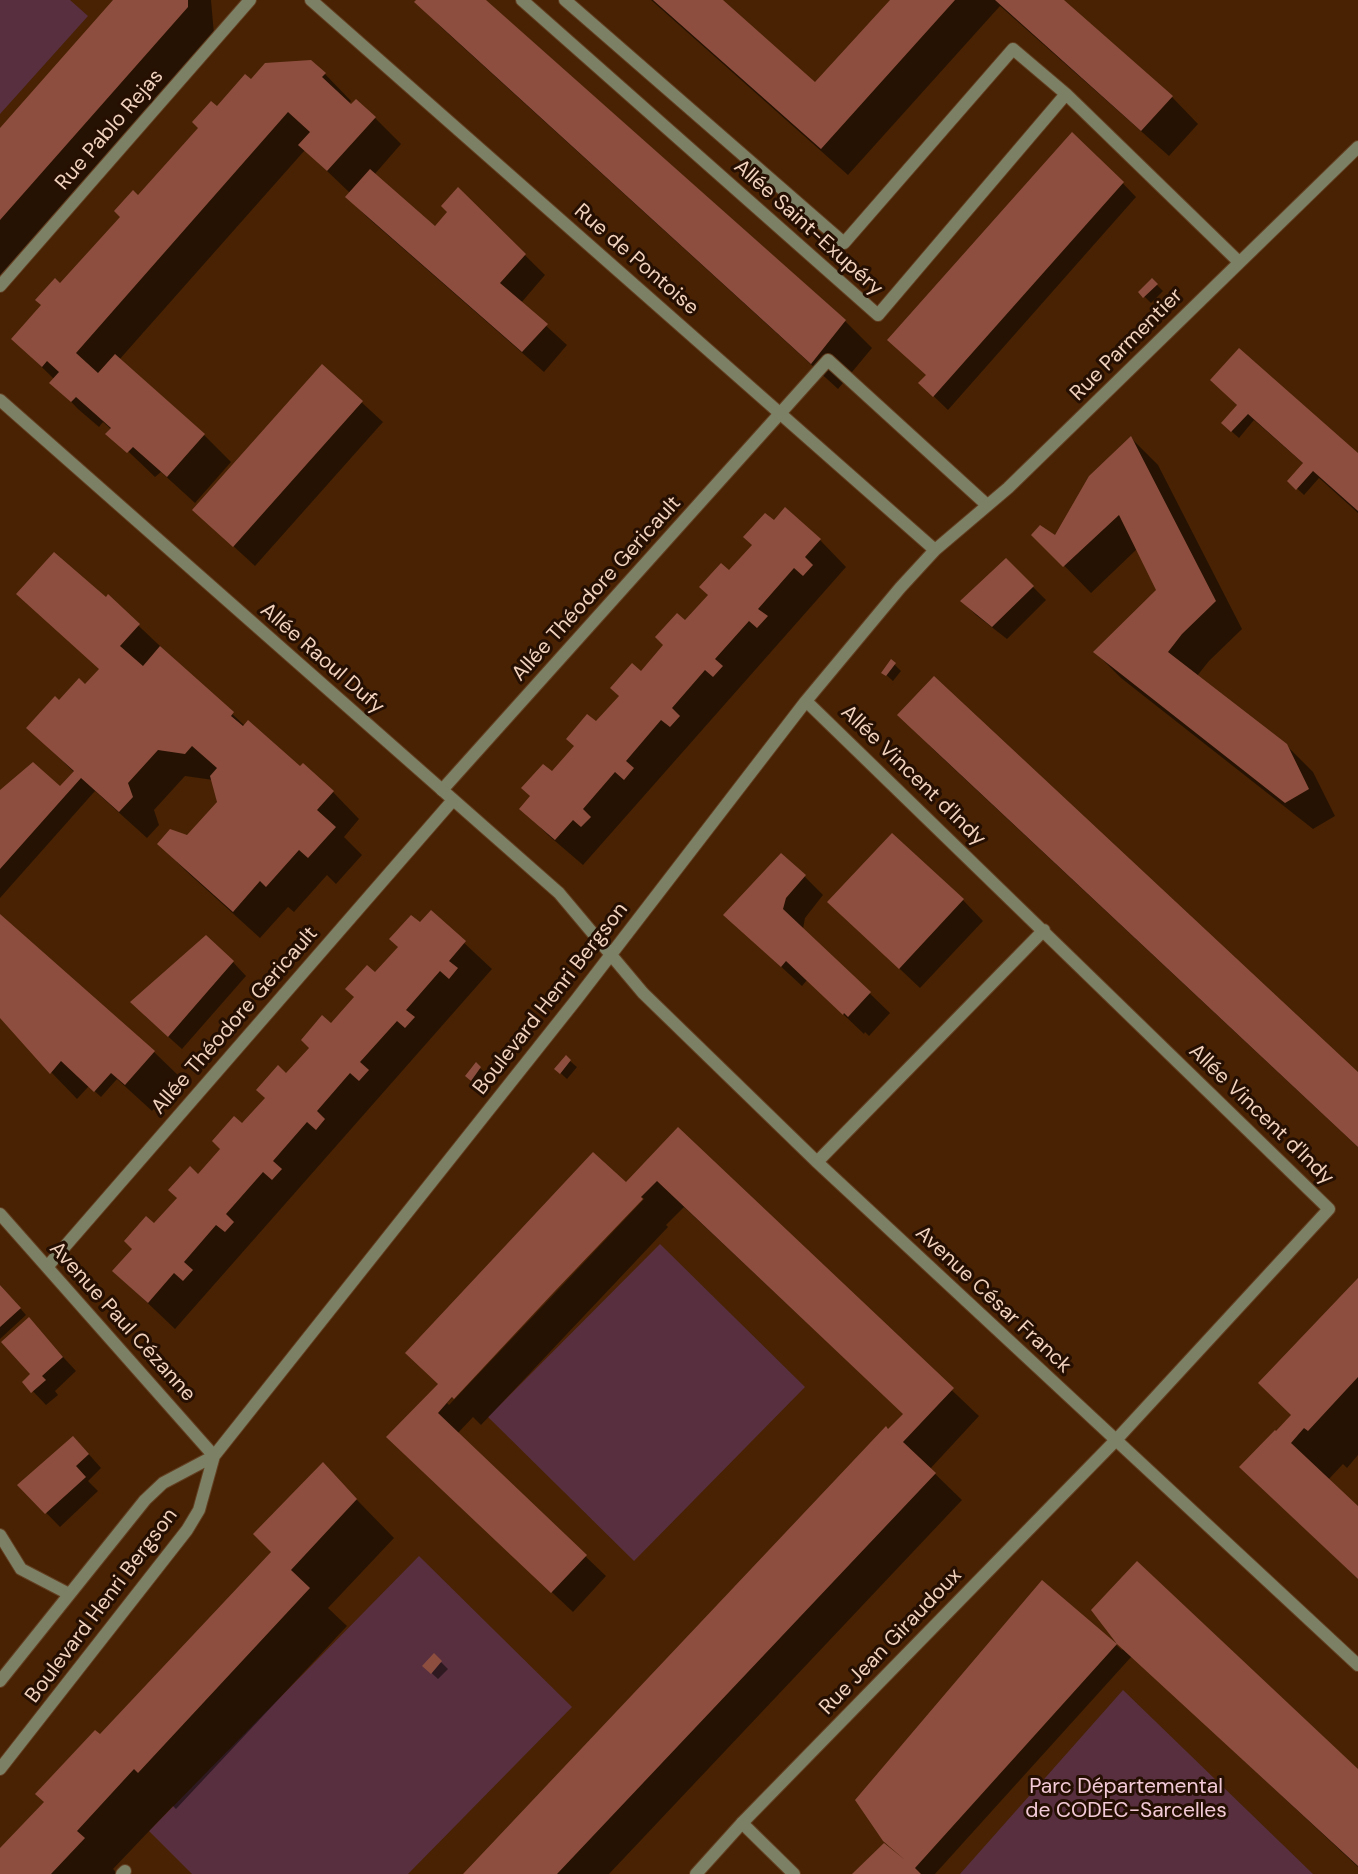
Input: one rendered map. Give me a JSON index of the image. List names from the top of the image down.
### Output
{
  "streets": {
    "street": [
      "Rue Pablo Rejas",
      "Allée Saint-Exupéry",
      "Rue de Pontoise",
      "Rue Parmentier",
      "Allée Théodore Gericault",
      "Allée Raoul Dufy",
      "Allée Vincent d'Indy",
      "Boulevard Henri Bergson",
      "Avenue César Franck",
      "Avenue Paul Cézanne",
      "Rue Jean Giraudoux"
    ]
  },
  "crossings": [
    ["Allée Saint-Exupéry", "Rue Parmentier"],
    ["Rue de Pontoise", "Rue Parmentier"],
    ["Rue de Pontoise", "Allée Théodore Gericault"],
    ["Rue Parmentier", "Allée Théodore Gericault"],
    ["Rue Parmentier", "Boulevard Henri Bergson"],
    ["Allée Théodore Gericault", "Allée Raoul Dufy"],
    ["Allée Théodore Gericault", "Avenue Paul Cézanne"],
    ["Allée Raoul Dufy", "Boulevard Henri Bergson"],
    ["Allée Raoul Dufy", "Avenue César Franck"],
    ["Allée Vincent d'Indy", "Boulevard Henri Bergson"],
    ["Allée Vincent d'Indy", "Avenue César Franck"],
    ["Allée Vincent d'Indy", "Rue Jean Giraudoux"],
    ["Boulevard Henri Bergson", "Avenue César Franck"],
    ["Boulevard Henri Bergson", "Avenue Paul Cézanne"],
    ["Avenue César Franck", "Rue Jean Giraudoux"]
  ],
  "parks": ["Parc Départemental de CODEC-Sarcelles"]
}
